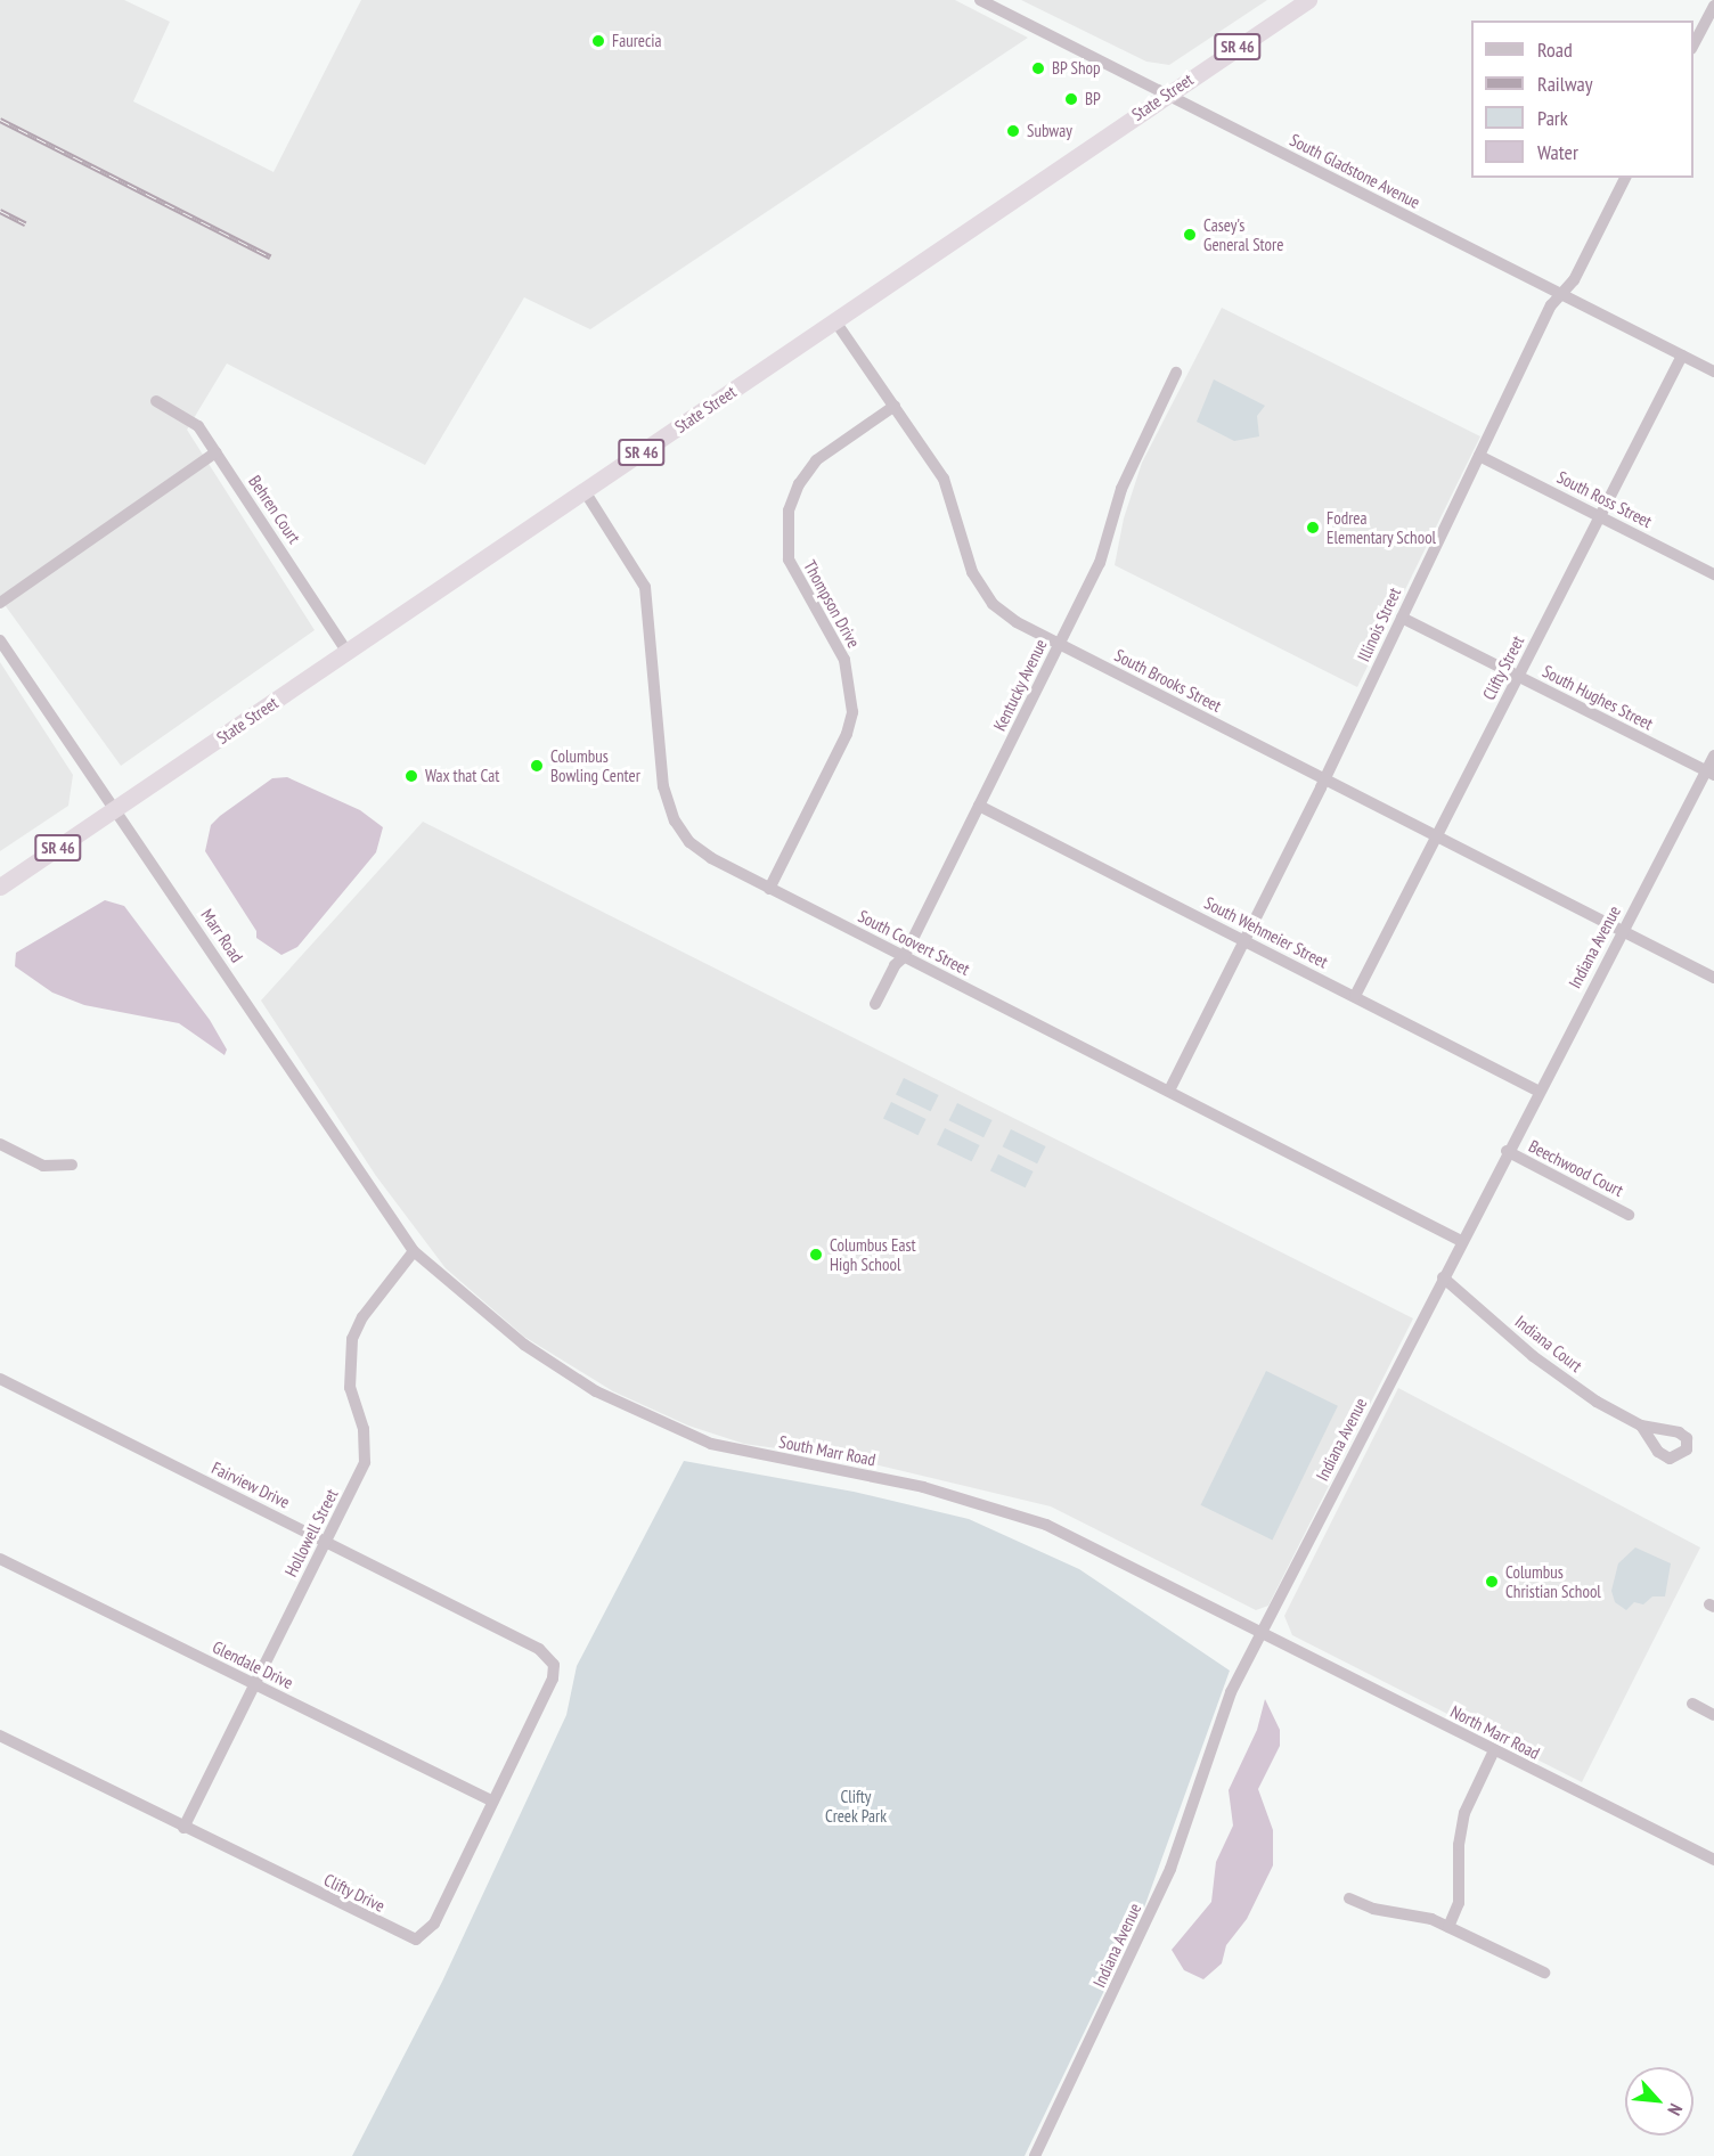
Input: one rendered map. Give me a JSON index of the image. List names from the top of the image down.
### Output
{
  "streets": {
    "highway": ["SR 46", "State Street"],
    "street": [
      "South Gladstone Avenue",
      "South Ross Street",
      "Behren Court",
      "Thompson Drive",
      "Illinois Street",
      "Clifty Street",
      "South Brooks Street",
      "Kentucky Avenue",
      "South Hughes Street",
      "South Wehmeier Street",
      "Marr Road",
      "South Coovert Street",
      "Indiana Avenue",
      "Beechwood Court",
      "Indiana Court",
      "South Marr Road",
      "Fairview Drive",
      "Hollowell Street",
      "Glendale Drive",
      "North Marr Road",
      "Clifty Drive"
    ]
  },
  "crossings": [
    ["State Street", "South Gladstone Avenue"],
    ["State Street", "Behren Court"],
    ["State Street", "South Brooks Street"],
    ["State Street", "Marr Road"],
    ["State Street", "South Coovert Street"],
    ["South Gladstone Avenue", "Illinois Street"],
    ["South Gladstone Avenue", "Clifty Street"],
    ["South Ross Street", "Illinois Street"],
    ["South Ross Street", "Clifty Street"],
    ["Thompson Drive", "South Brooks Street"],
    ["Thompson Drive", "South Coovert Street"],
    ["Illinois Street", "South Brooks Street"],
    ["Illinois Street", "South Hughes Street"],
    ["Illinois Street", "South Wehmeier Street"],
    ["Illinois Street", "South Coovert Street"],
    ["Clifty Street", "South Brooks Street"],
    ["Clifty Street", "South Hughes Street"],
    ["Clifty Street", "South Wehmeier Street"],
    ["South Brooks Street", "Kentucky Avenue"],
    ["South Brooks Street", "Indiana Avenue"],
    ["Kentucky Avenue", "South Wehmeier Street"],
    ["Kentucky Avenue", "South Coovert Street"],
    ["South Hughes Street", "Indiana Avenue"],
    ["South Wehmeier Street", "Indiana Avenue"],
    ["Marr Road", "South Marr Road"],
    ["Marr Road", "Hollowell Street"],
    ["South Coovert Street", "Indiana Avenue"],
    ["Indiana Avenue", "Beechwood Court"],
    ["Indiana Avenue", "Indiana Court"],
    ["Indiana Avenue", "South Marr Road"],
    ["Indiana Avenue", "North Marr Road"],
    ["South Marr Road", "Hollowell Street"],
    ["South Marr Road", "North Marr Road"],
    ["Fairview Drive", "Hollowell Street"],
    ["Fairview Drive", "Clifty Drive"],
    ["Hollowell Street", "Glendale Drive"],
    ["Hollowell Street", "Clifty Drive"],
    ["Glendale Drive", "Clifty Drive"]
  ],
  "parks": ["Clifty Creek Park"],
  "places": [
    "Faurecia",
    "BP Shop",
    "BP",
    "Subway",
    "Casey's General Store",
    "Fodrea Elementary School",
    "Columbus Bowling Center",
    "Wax that Cat",
    "Columbus East High School",
    "Columbus Christian School"
  ],
  "legend": [
    "Road",
    "Railway",
    "Park",
    "Water"
  ],
  "north": "bottom right"
}
